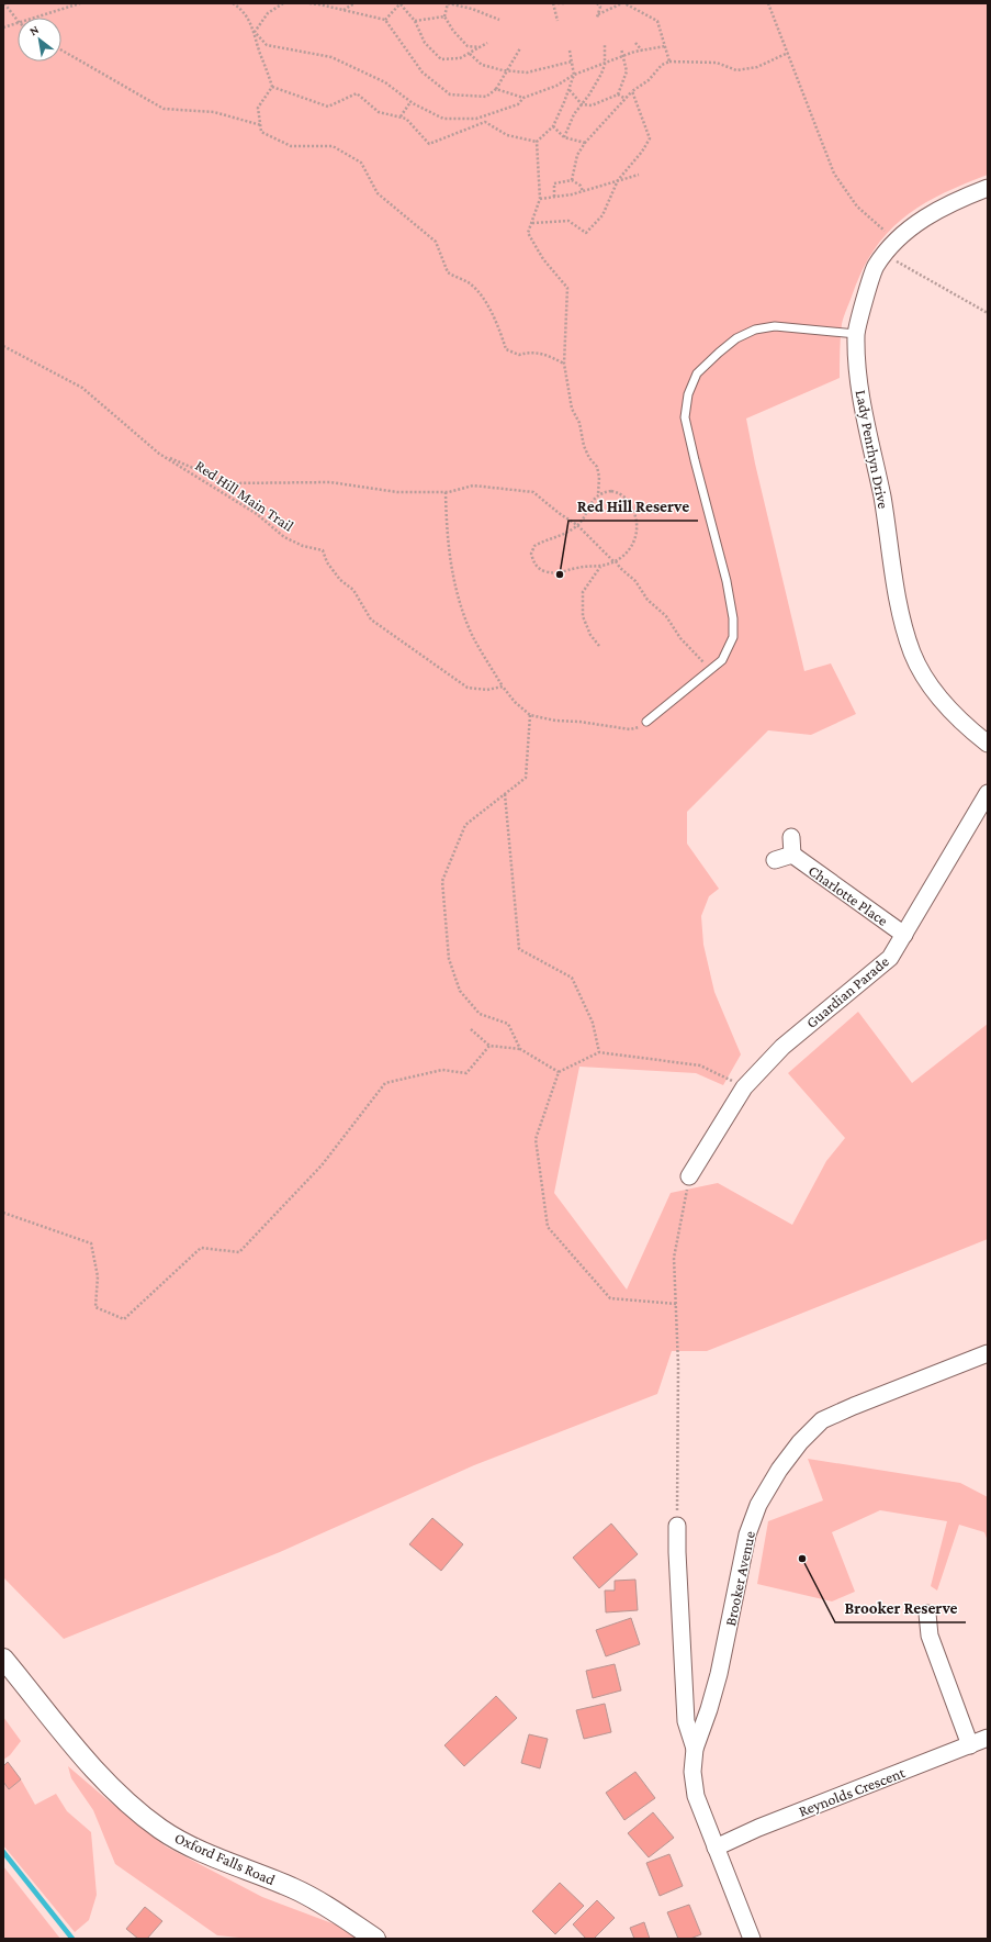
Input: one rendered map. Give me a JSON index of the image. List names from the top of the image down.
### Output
{
  "streets": {
    "street": [
      "Lady Penrhyn Drive",
      "Charlotte Place",
      "Guardian Parade",
      "Brooker Avenue",
      "Reynolds Crescent",
      "Oxford Falls Road"
    ],
    "path": ["Red Hill Main Trail"]
  },
  "crossings": [
    ["Charlotte Place", "Guardian Parade"],
    ["Brooker Avenue", "Reynolds Crescent"]
  ],
  "places": ["Red Hill Reserve", "Brooker Reserve"],
  "north": "top left"
}
